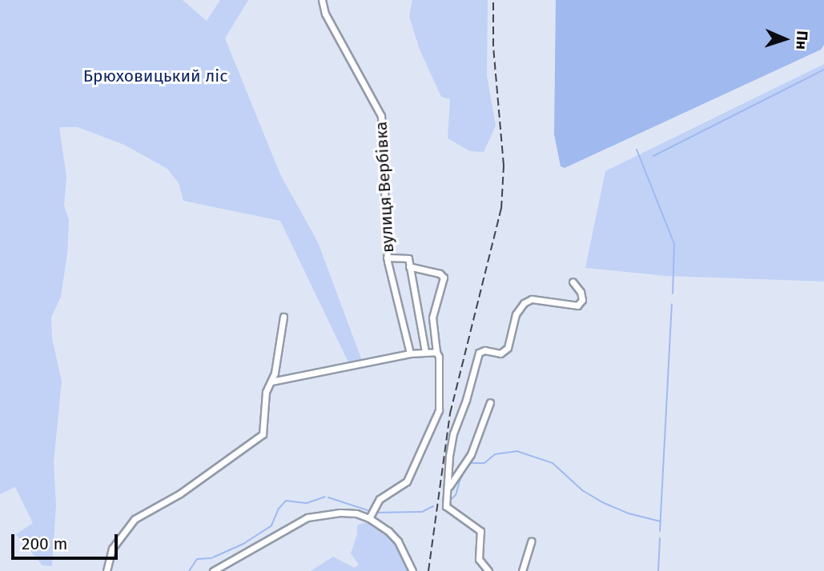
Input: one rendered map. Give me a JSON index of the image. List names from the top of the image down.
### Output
{
  "streets": {
    "street": ["вулиця Вербівка"]
  },
  "parks": ["Брюховицький ліс"],
  "scale_bar": "200 m",
  "north": "right"
}
